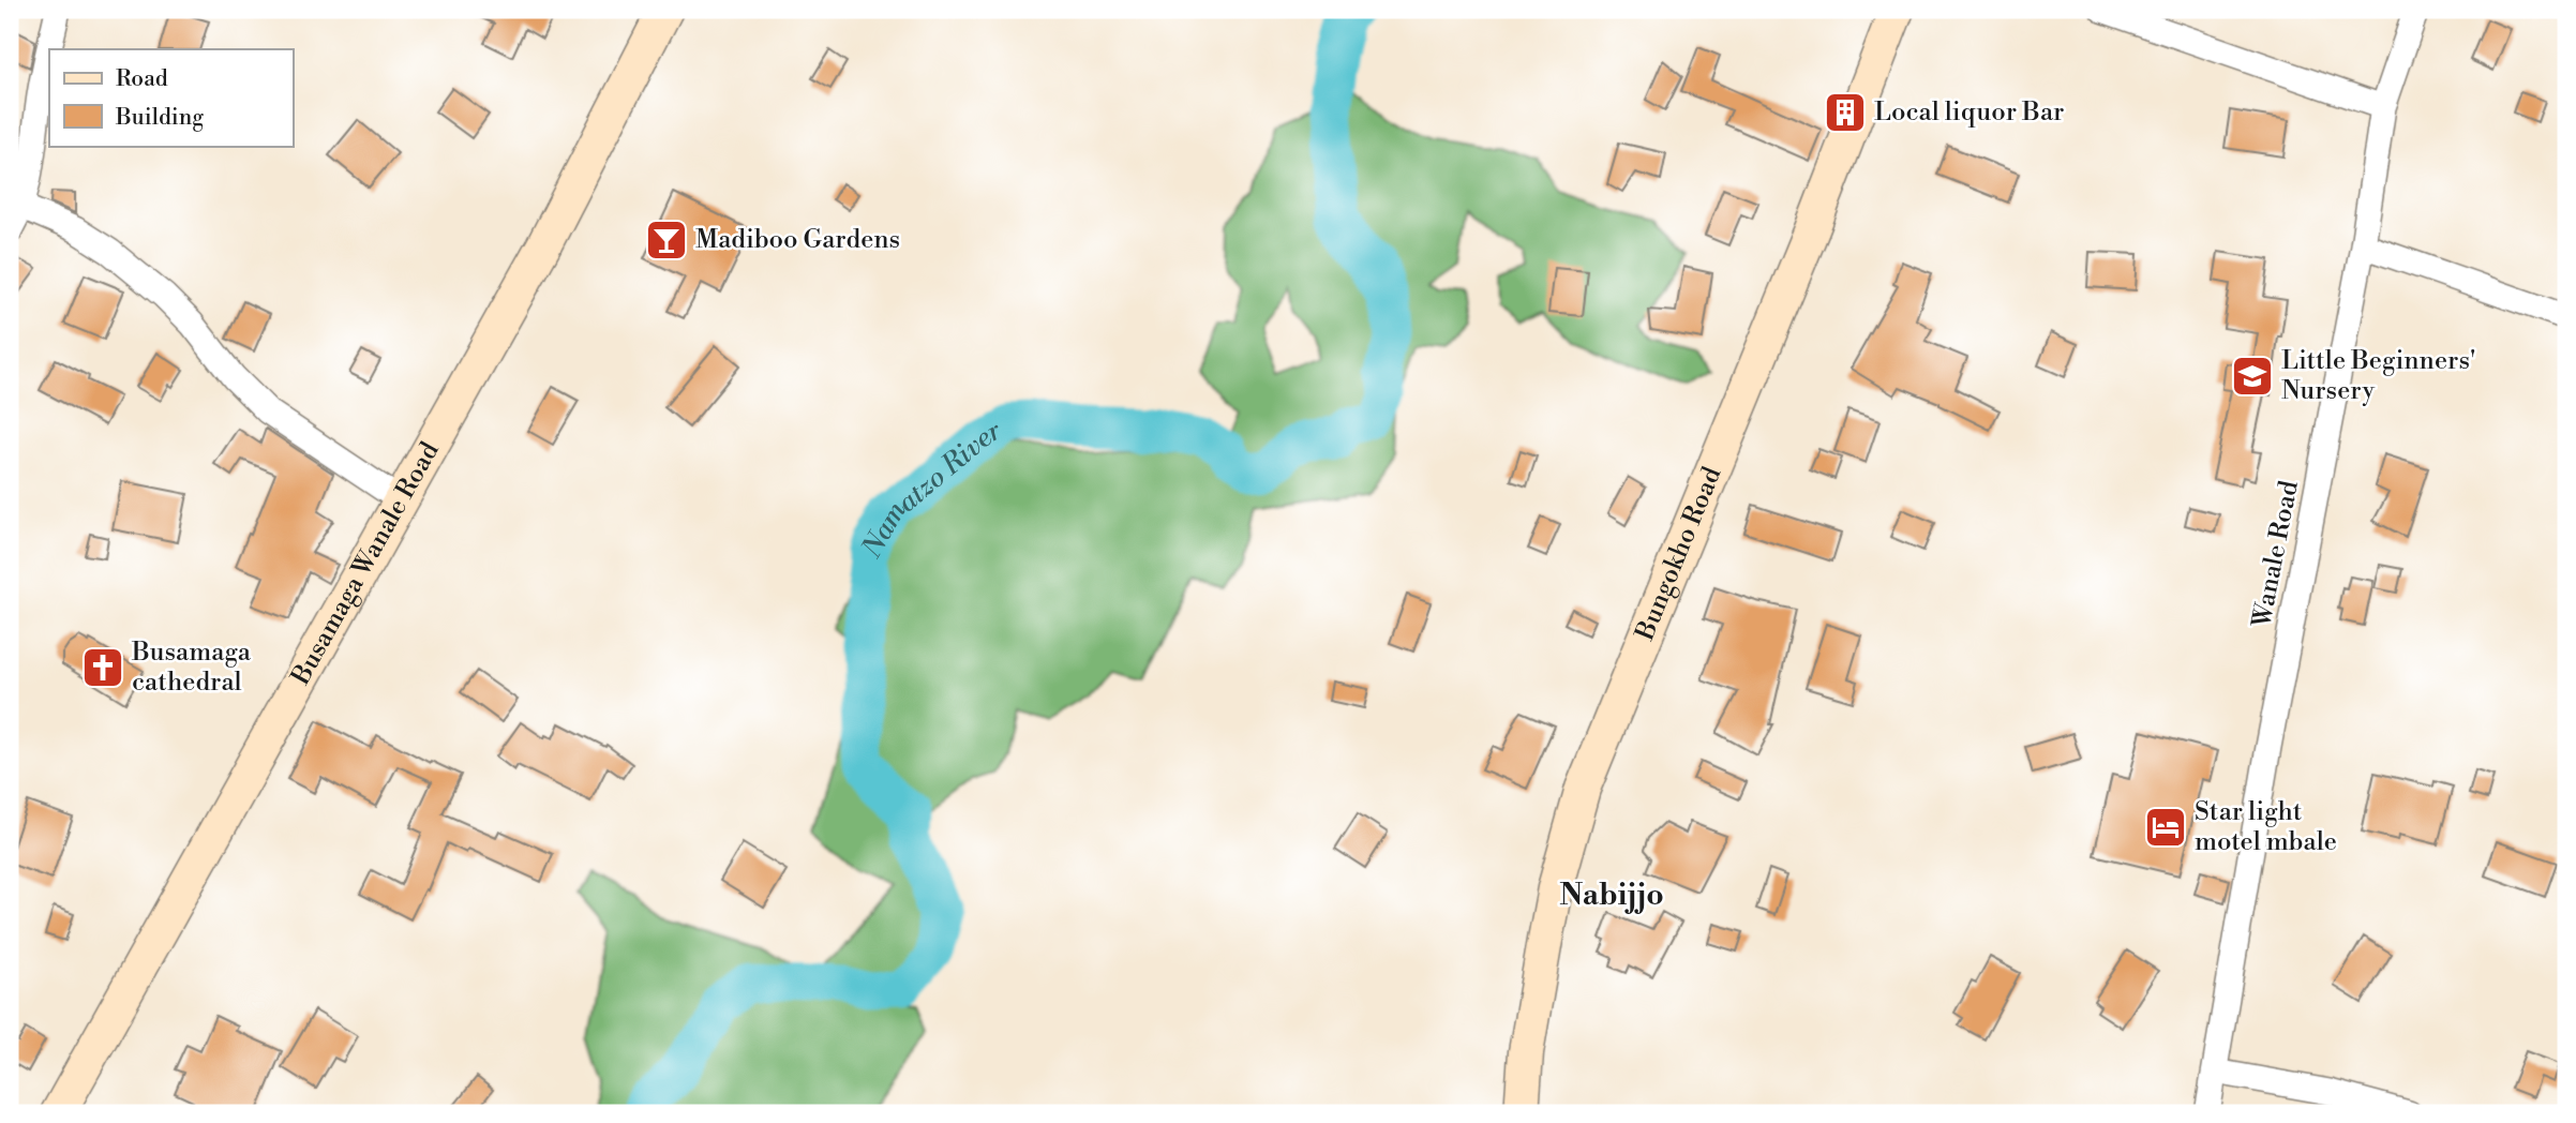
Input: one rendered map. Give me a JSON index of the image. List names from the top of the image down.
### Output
{
  "streets": {
    "street": ["Bungokho Road", "Wanale Road", "Busamaga Wanale Road"]
  },
  "districts": ["Nabijjo"],
  "water": ["Namatzo River"],
  "places": {
    "building": ["Local liquor Bar"],
    "bar": ["Madiboo Gardens"],
    "school or university": ["Little Beginners' Nursery"],
    "church": ["Busamaga cathedral"],
    "hotel": ["Star light motel mbale"]
  },
  "legend": ["Road", "Building"]
}
